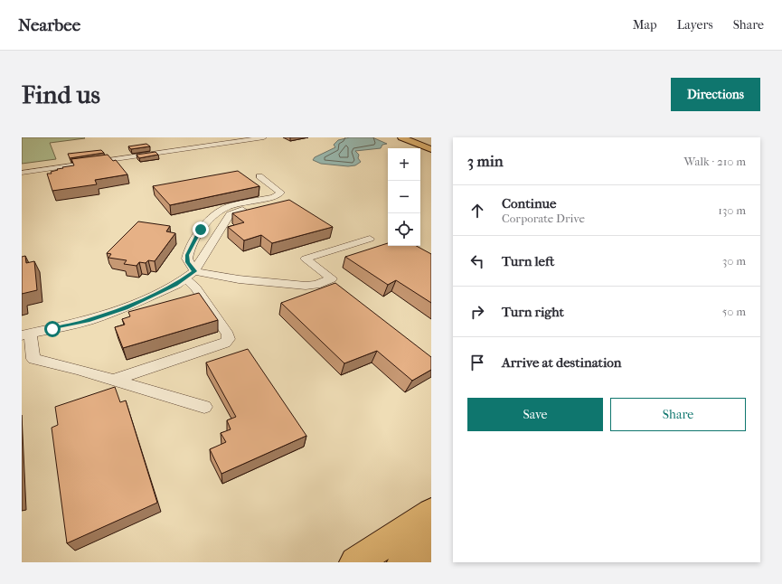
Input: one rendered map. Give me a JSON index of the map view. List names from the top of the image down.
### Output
{
  "page": {
    "header": "Nearbee",
    "nav": ["Map", "Layers", "Share"],
    "buttons": [
      "Directions",
      ["Save", "Share"]
    ],
    "title": "Find us",
    "heading": ["3 min", "Walk · 210 m"],
    "map_buttons": ["+", "−"],
    "list": [
      ["Continue", "Corporate Drive", "130 m"],
      ["Turn left", "30 m"],
      ["Turn right", "50 m"],
      "Arrive at destination"
    ]
  }
}
